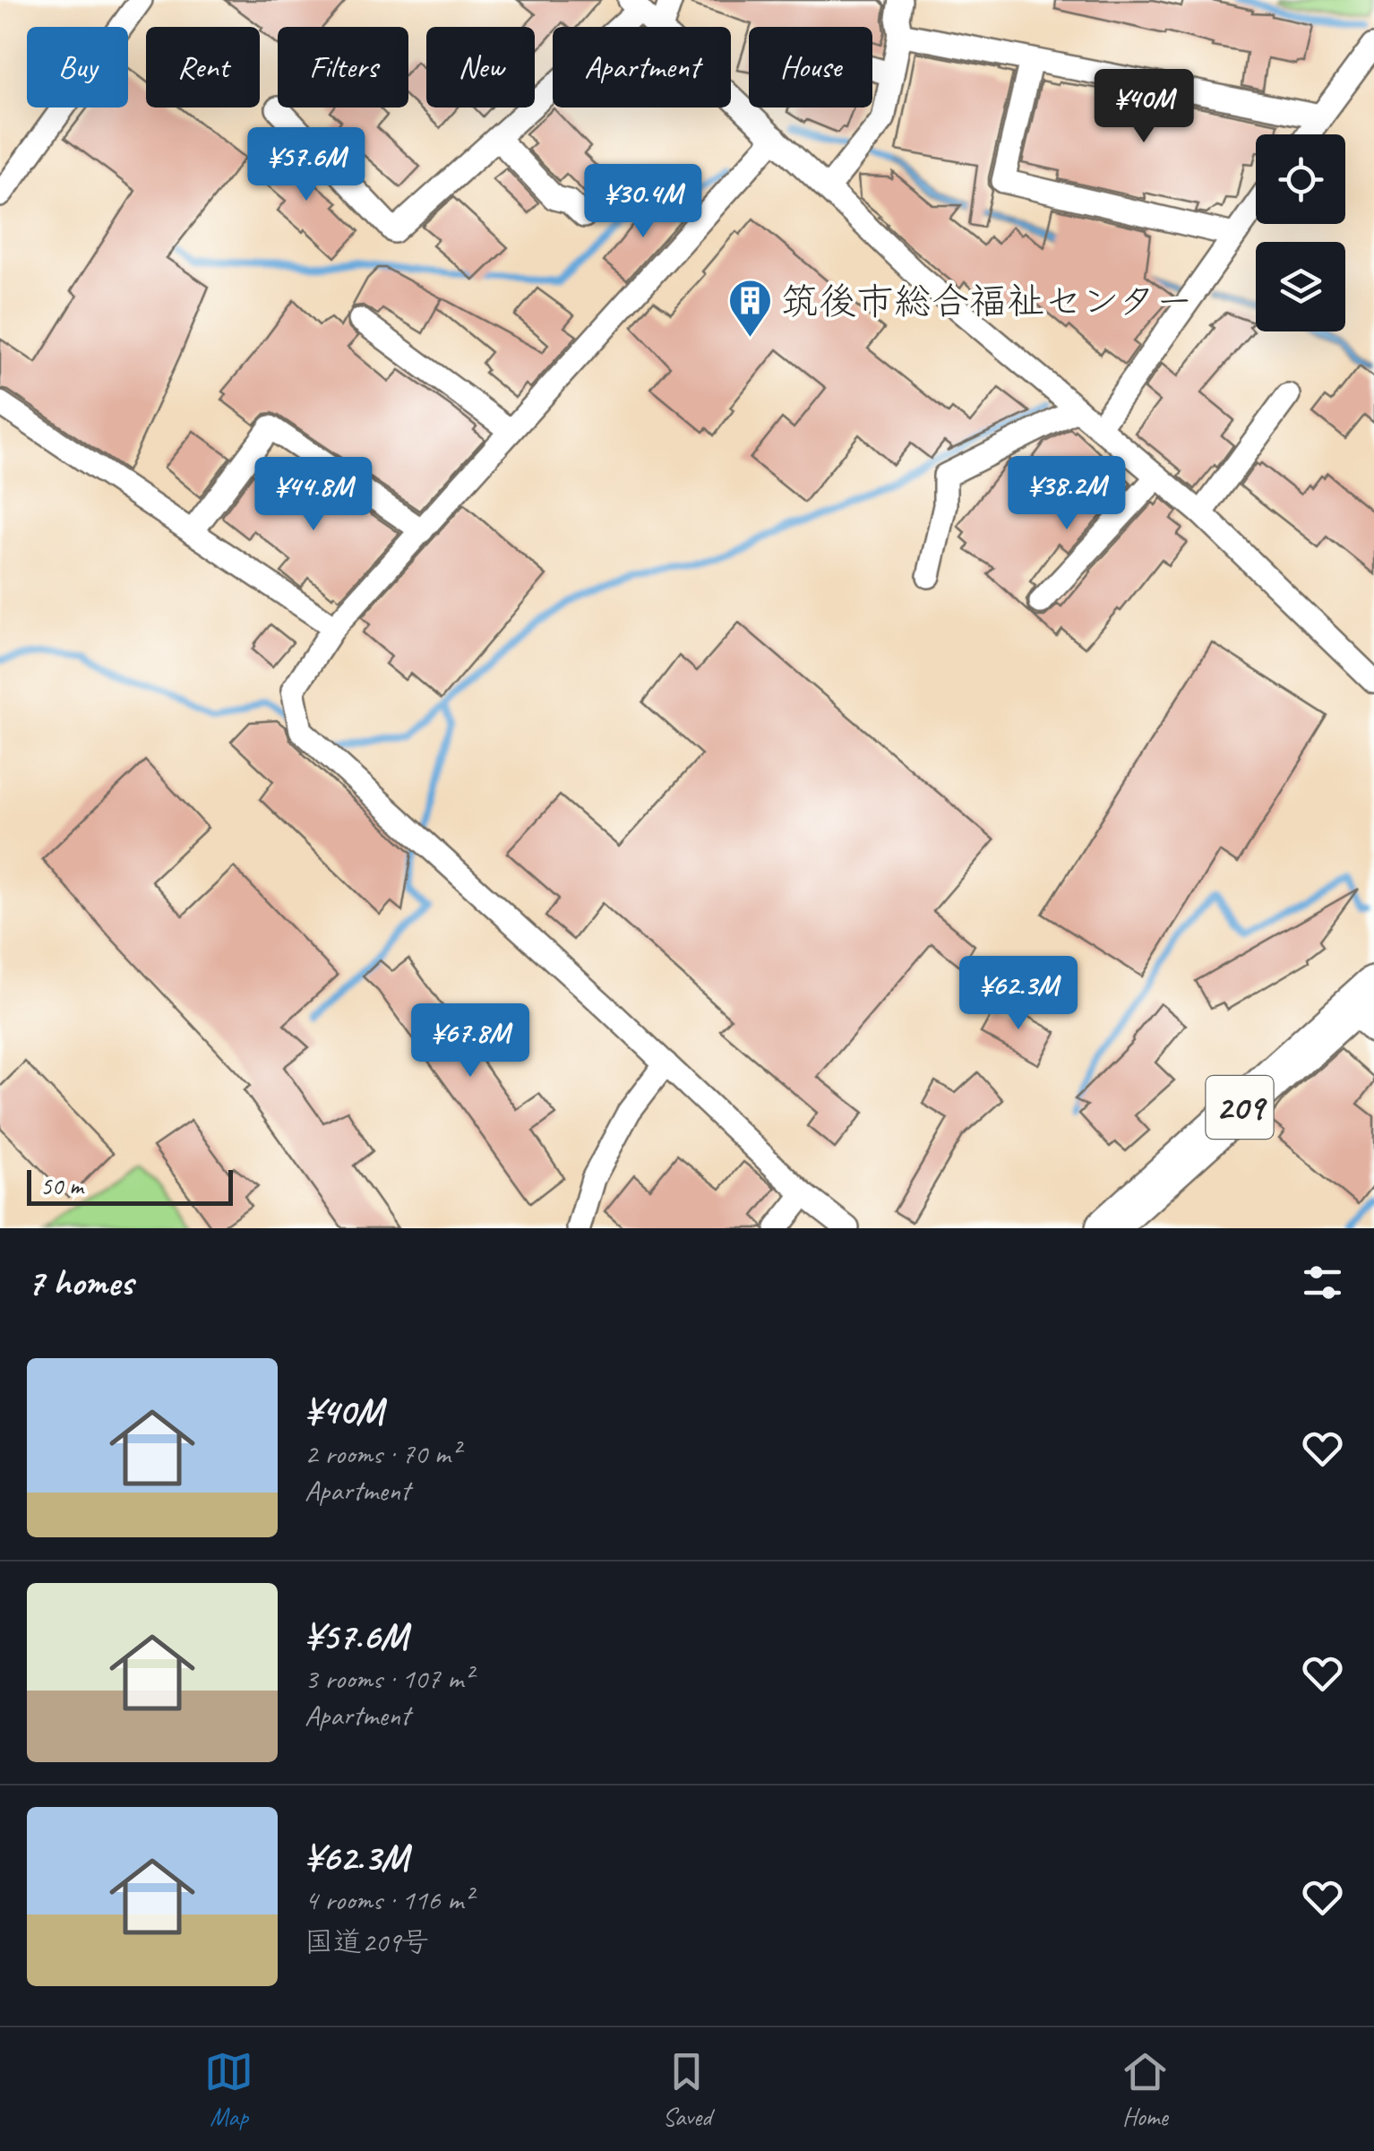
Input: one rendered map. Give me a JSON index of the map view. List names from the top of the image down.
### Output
{
  "streets": {
    "highway": ["209"]
  },
  "places": {
    "building": ["筑後市総合福祉センター"]
  },
  "scale_bar": "50 m",
  "page": {
    "chip": [
      "Buy",
      "Rent",
      "Filters",
      "New",
      "Apartment",
      "House"
    ],
    "price": [
      "¥40M",
      "¥57.6M",
      "¥30.4M",
      "¥38.2M",
      "¥44.8M",
      "¥62.3M",
      "¥67.8M"
    ],
    "scale": "50 m",
    "heading": "7 homes",
    "list": [
      {
        "name": "¥40M",
        "note": "2 rooms · 70 m² · Apartment"
      },
      {
        "name": "¥57.6M",
        "note": "3 rooms · 107 m² · Apartment"
      },
      {
        "name": "¥62.3M",
        "note": "4 rooms · 116 m² · 国道209号"
      }
    ],
    "tabs": ["Map", "Saved", "Home"]
  }
}
